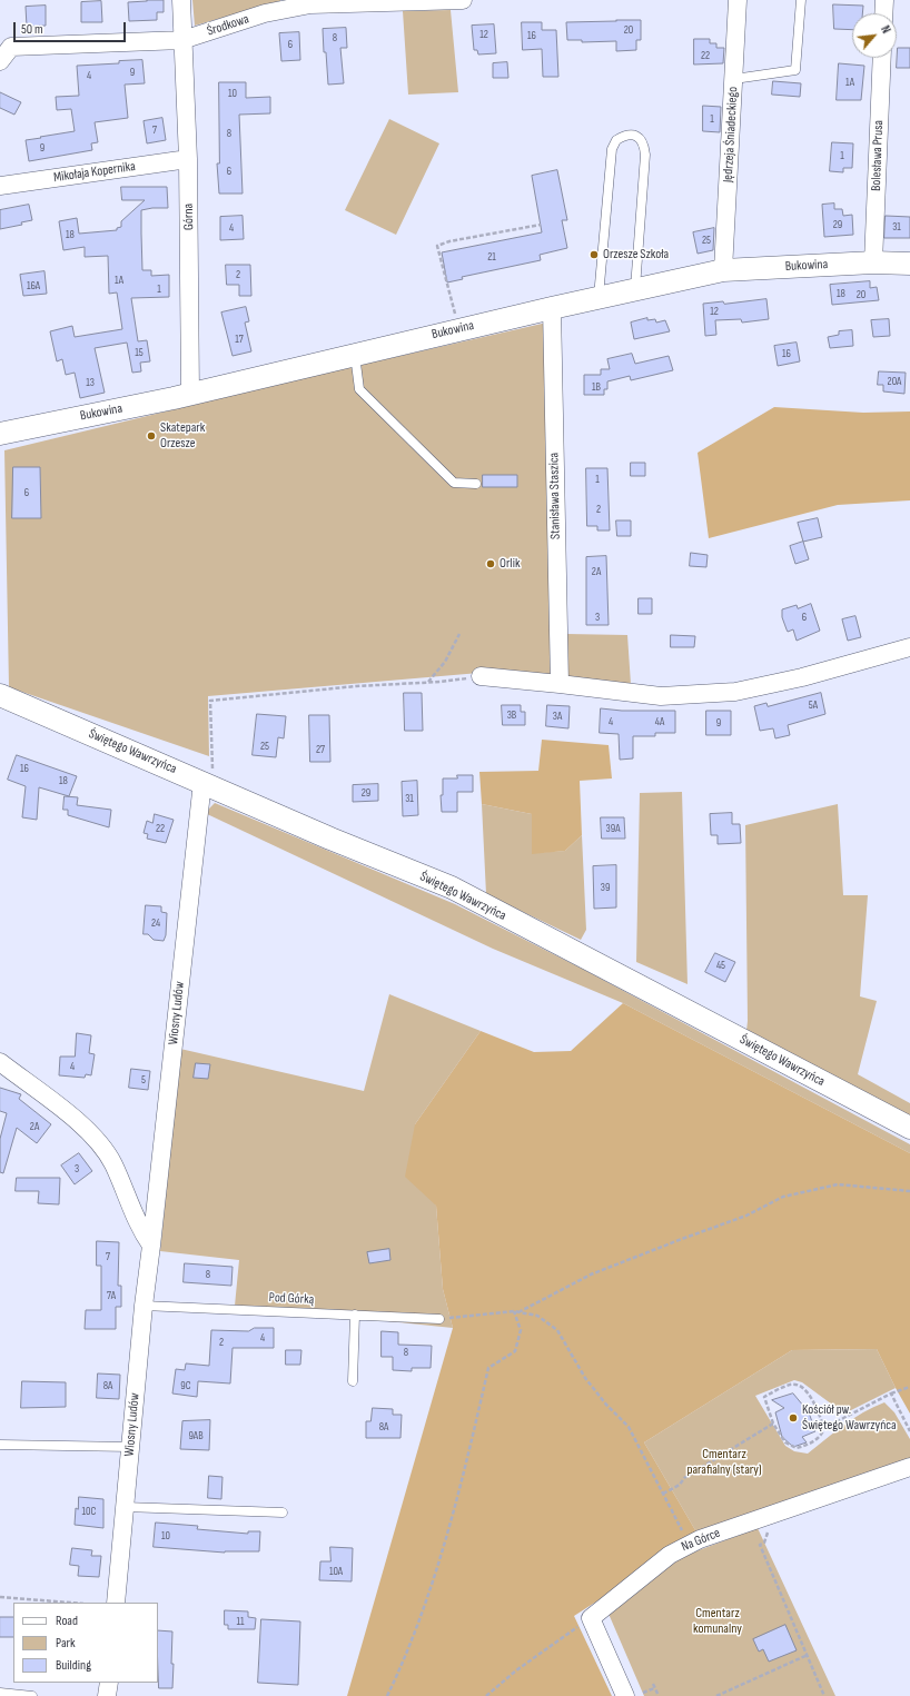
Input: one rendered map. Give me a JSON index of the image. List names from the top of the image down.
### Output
{
  "streets": {
    "street": [
      "Środkowa",
      "Jędrzeja Śniadeckiego",
      "Bolesława Prusa",
      "Mikołaja Kopernika",
      "Górna",
      "Bukowina",
      "Stanisława Staszica",
      "Świętego Wawrzyńca",
      "Wiosny Ludów",
      "Na Górce"
    ],
    "lane": ["Pod Górką"]
  },
  "crossings": [
    ["Środkowa", "Górna"],
    ["Jędrzeja Śniadeckiego", "Bukowina"],
    ["Bolesława Prusa", "Bukowina"],
    ["Mikołaja Kopernika", "Górna"],
    ["Górna", "Bukowina"],
    ["Bukowina", "Stanisława Staszica"],
    ["Świętego Wawrzyńca", "Wiosny Ludów"],
    ["Wiosny Ludów", "Pod Górką"]
  ],
  "parks": ["Cmentarz parafialny (stary)", "Cmentarz komunalny"],
  "places": [
    "Orzesze Szkoła",
    "Skatepark Orzesze",
    "Orlik",
    "Kościół pw. Świętego Wawrzyńca"
  ],
  "house_numbers": [
    "20",
    "12",
    "16",
    "8",
    "6",
    "22",
    "9",
    "4",
    "1A",
    "10",
    "1",
    "7",
    "8",
    "9",
    "1",
    "6",
    "29",
    "31",
    "4",
    "18",
    "25",
    "21",
    "2",
    "1A",
    "16A",
    "1",
    "18",
    "20",
    "12",
    "17",
    "15",
    "16",
    "20A",
    "13",
    "1B",
    "1",
    "6",
    "2",
    "2A",
    "3",
    "6",
    "5A",
    "3B",
    "3A",
    "4",
    "4A",
    "9",
    "25",
    "27",
    "16",
    "18",
    "29",
    "31",
    "22",
    "39A",
    "39",
    "24",
    "45",
    "4",
    "5",
    "2A",
    "3",
    "7",
    "8",
    "7A",
    "4",
    "2",
    "8",
    "8A",
    "9C",
    "8A",
    "9AB",
    "10C",
    "10",
    "10A",
    "11"
  ],
  "legend": ["Road", "Park", "Building"],
  "scale_bar": "50 m",
  "north": "top right"
}
